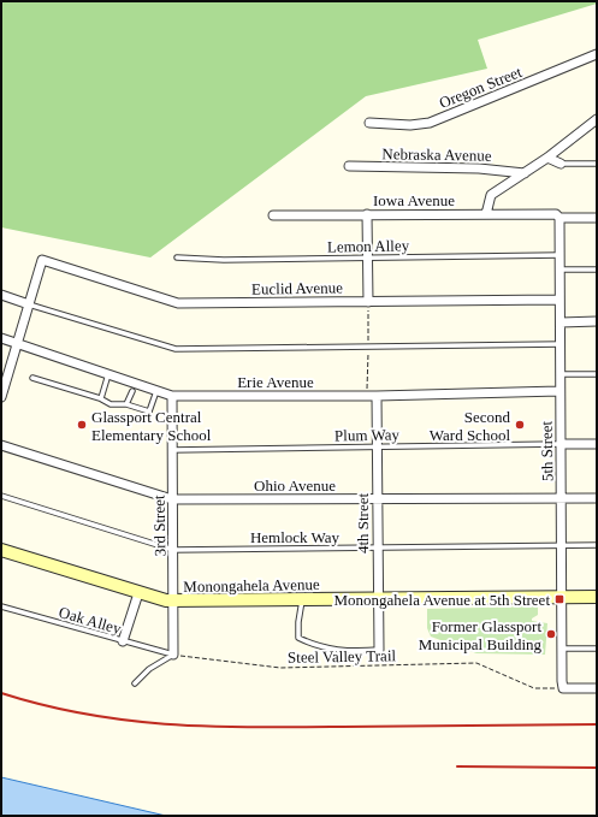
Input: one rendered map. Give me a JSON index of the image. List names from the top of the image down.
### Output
{
  "streets": {
    "main road": ["Monongahela Avenue"],
    "street": [
      "Oregon Street",
      "Nebraska Avenue",
      "Iowa Avenue",
      "Euclid Avenue",
      "Erie Avenue",
      "5th Street",
      "Ohio Avenue",
      "4th Street",
      "3rd Street"
    ],
    "lane": [
      "Lemon Alley",
      "Plum Way",
      "Hemlock Way",
      "Oak Alley"
    ],
    "path": ["Steel Valley Trail"]
  },
  "crossings": [
    ["Iowa Avenue", "5th Street"],
    ["Lemon Alley", "5th Street"],
    ["Euclid Avenue", "5th Street"],
    ["Erie Avenue", "5th Street"],
    ["Erie Avenue", "4th Street"],
    ["Erie Avenue", "3rd Street"],
    ["Plum Way", "5th Street"],
    ["Plum Way", "4th Street"],
    ["Plum Way", "3rd Street"],
    ["5th Street", "Ohio Avenue"],
    ["5th Street", "Hemlock Way"],
    ["5th Street", "Monongahela Avenue"],
    ["5th Street", "Steel Valley Trail"],
    ["Ohio Avenue", "4th Street"],
    ["Ohio Avenue", "3rd Street"],
    ["4th Street", "Hemlock Way"],
    ["4th Street", "Monongahela Avenue"],
    ["3rd Street", "Hemlock Way"],
    ["3rd Street", "Monongahela Avenue"],
    ["3rd Street", "Oak Alley"],
    ["3rd Street", "Steel Valley Trail"],
    ["Oak Alley", "Steel Valley Trail"]
  ],
  "places": {
    "other": ["Glassport Central Elementary School", "Second Ward School", "Former Glassport Municipal Building"],
    "transit": ["Monongahela Avenue at 5th Street"]
  }
}
